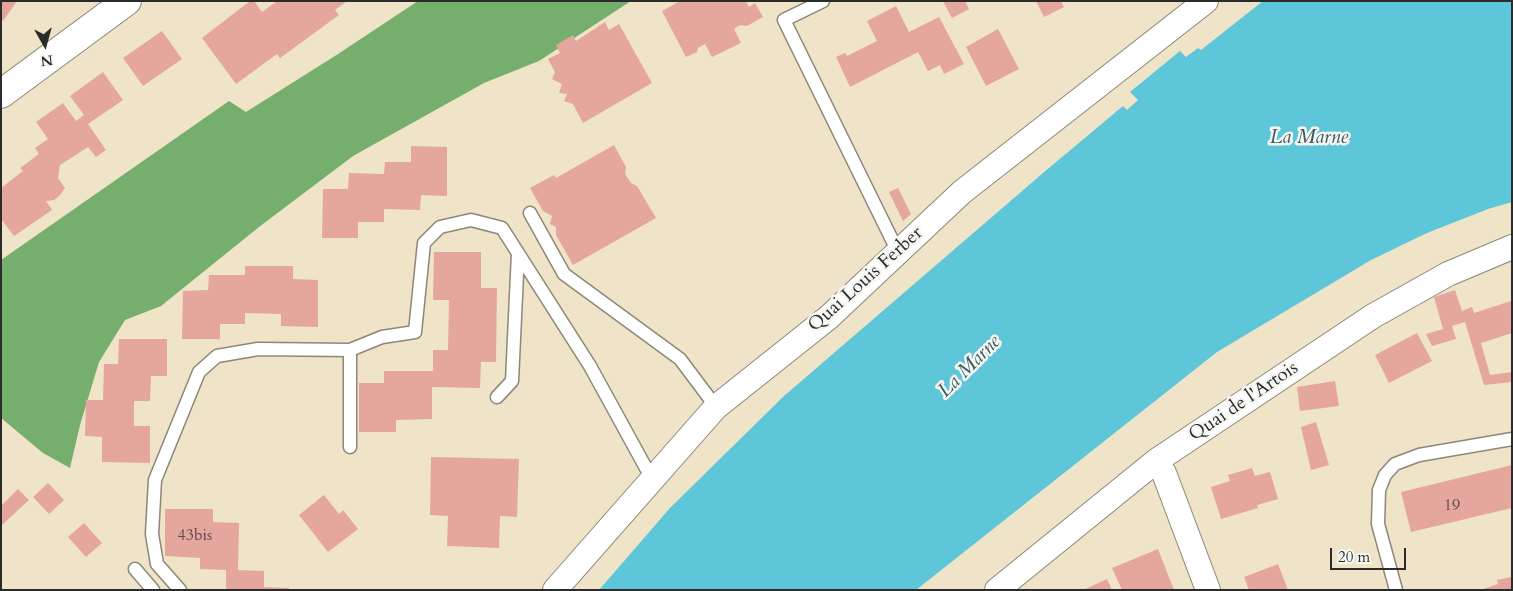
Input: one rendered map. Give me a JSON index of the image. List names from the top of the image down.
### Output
{
  "streets": {
    "street": ["Quai Louis Ferber", "Quai de l'Artois"]
  },
  "water": ["La Marne"],
  "house_numbers": ["19", "43bis"],
  "scale_bar": "20 m",
  "north": "bottom"
}
